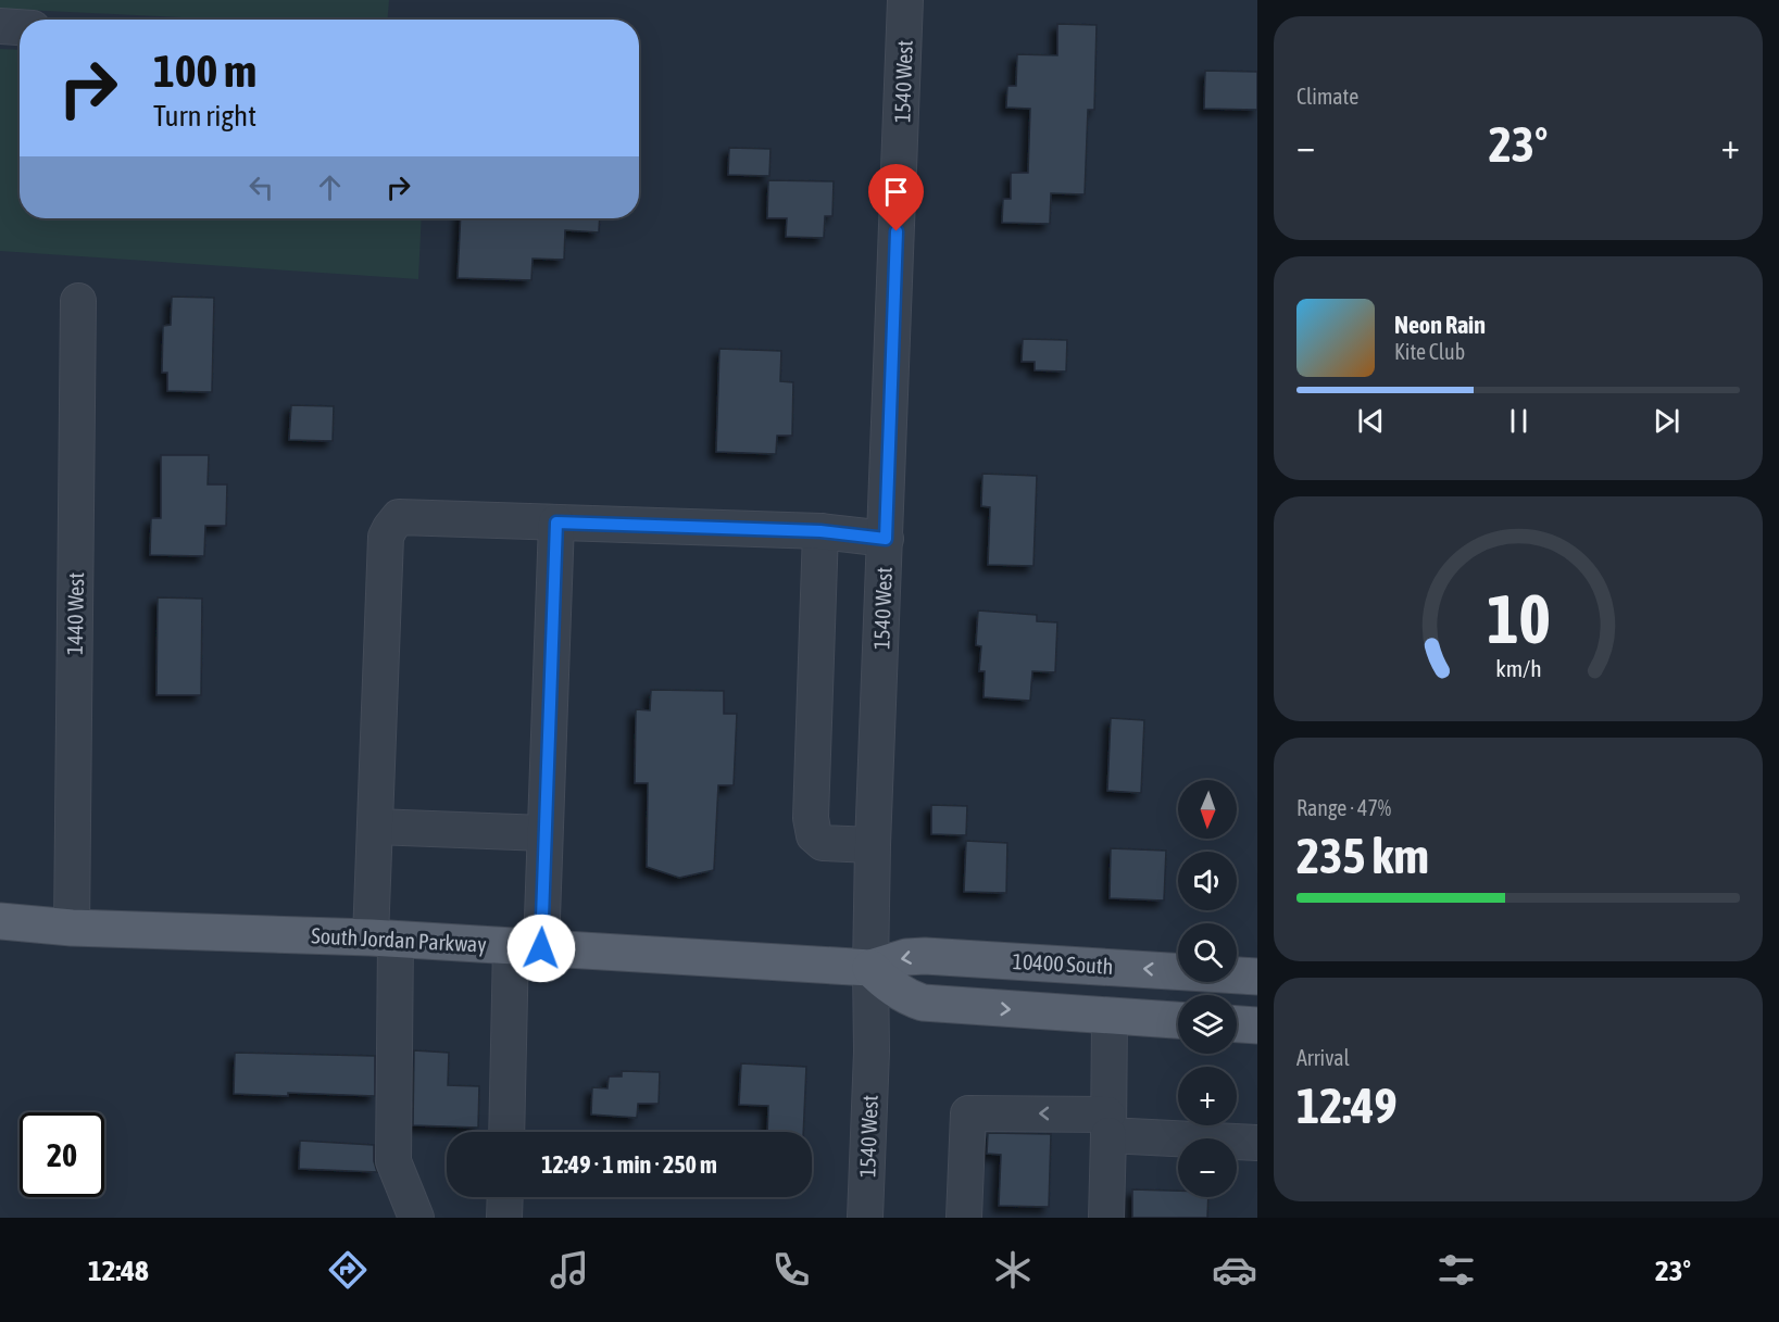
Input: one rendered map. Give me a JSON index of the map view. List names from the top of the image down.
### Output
{
  "streets": {
    "main road": ["South Jordan Parkway", "10400 South"],
    "street": ["1540 West", "1440 West"]
  },
  "crossings": [
    ["1540 West", "South Jordan Parkway"],
    ["1540 West", "10400 South"],
    ["1440 West", "South Jordan Parkway"],
    ["South Jordan Parkway", "10400 South"]
  ],
  "north": "bottom",
  "page": {
    "tile": [
      "Climate",
      ["Range · 47%", "235 km"],
      ["Arrival", "12:49"]
    ],
    "turn": ["100 m", "Turn right"],
    "heat": ["−", "23°", "+"],
    "song": ["Neon Rain", "Kite Club"],
    "map_buttons": ["+", "−"],
    "limit": "20",
    "trip": "12:49 · 1 min · 250 m",
    "tabs": ["12:48", "23°"],
    "gauge": ["10", "km/h"]
  }
}
